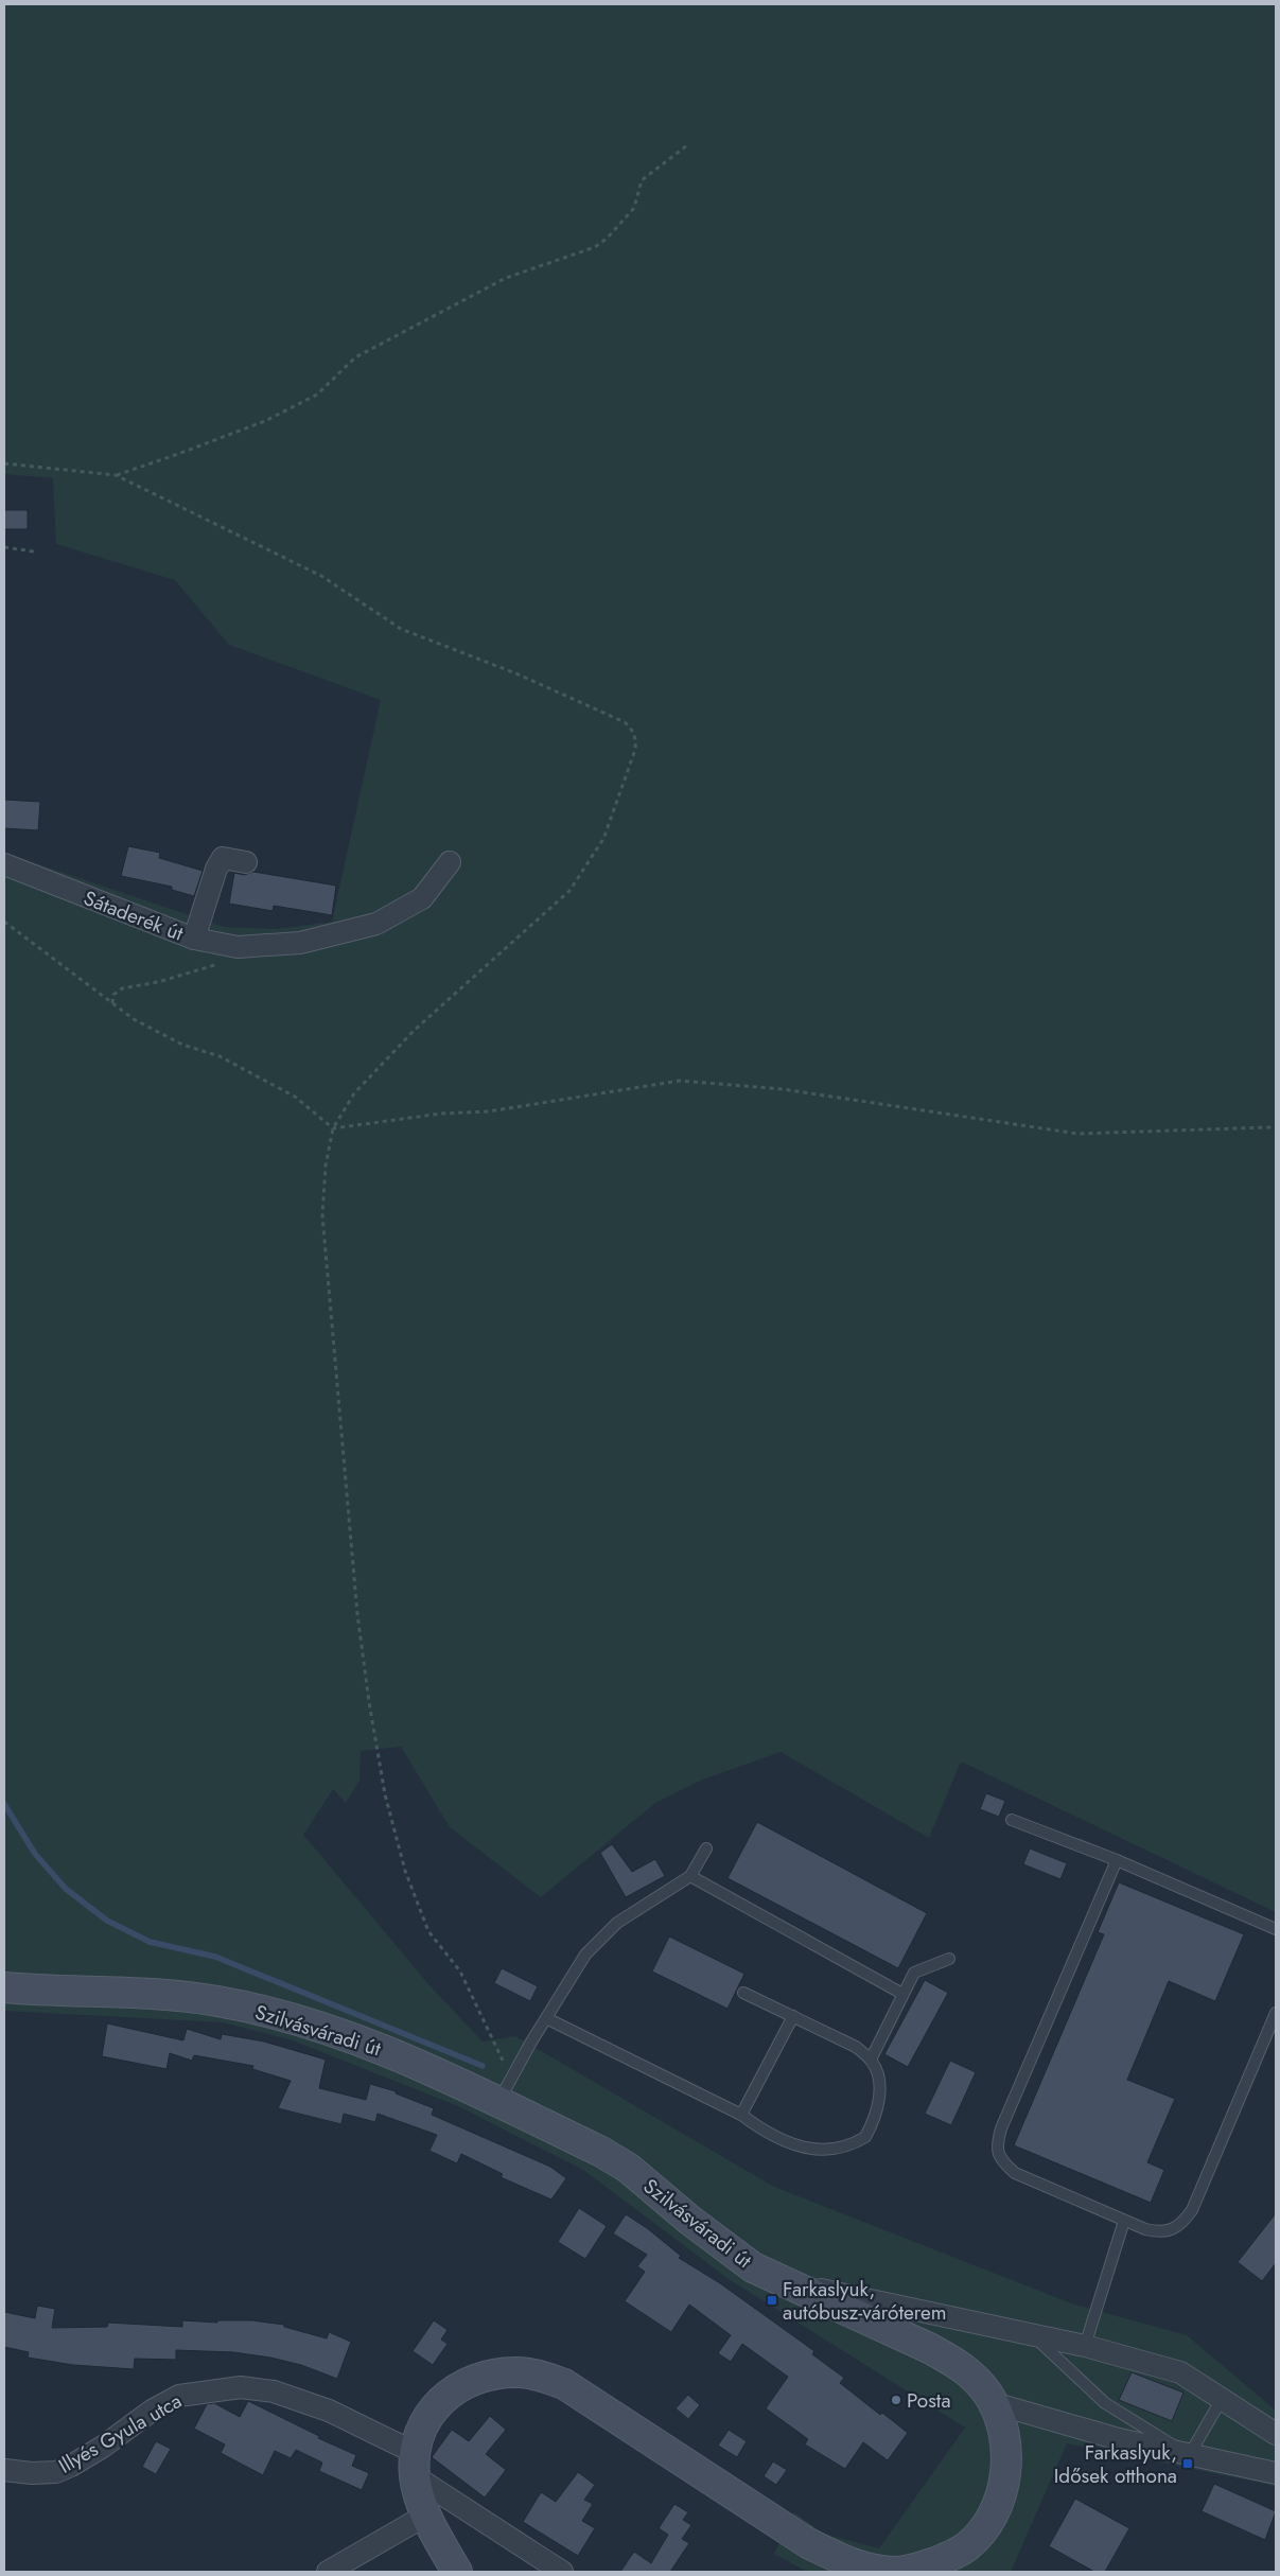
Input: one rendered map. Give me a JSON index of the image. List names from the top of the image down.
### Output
{
  "streets": {
    "main road": ["Szilvásváradi út"],
    "street": ["Sátaderék út", "Illyés Gyula utca"]
  },
  "crossings": [
    ["Szilvásváradi út", "Illyés Gyula utca"]
  ],
  "places": {
    "transit": ["Farkaslyuk, autóbusz-váróterem", "Farkaslyuk, Idősek otthona"],
    "other": ["Posta"]
  }
}
